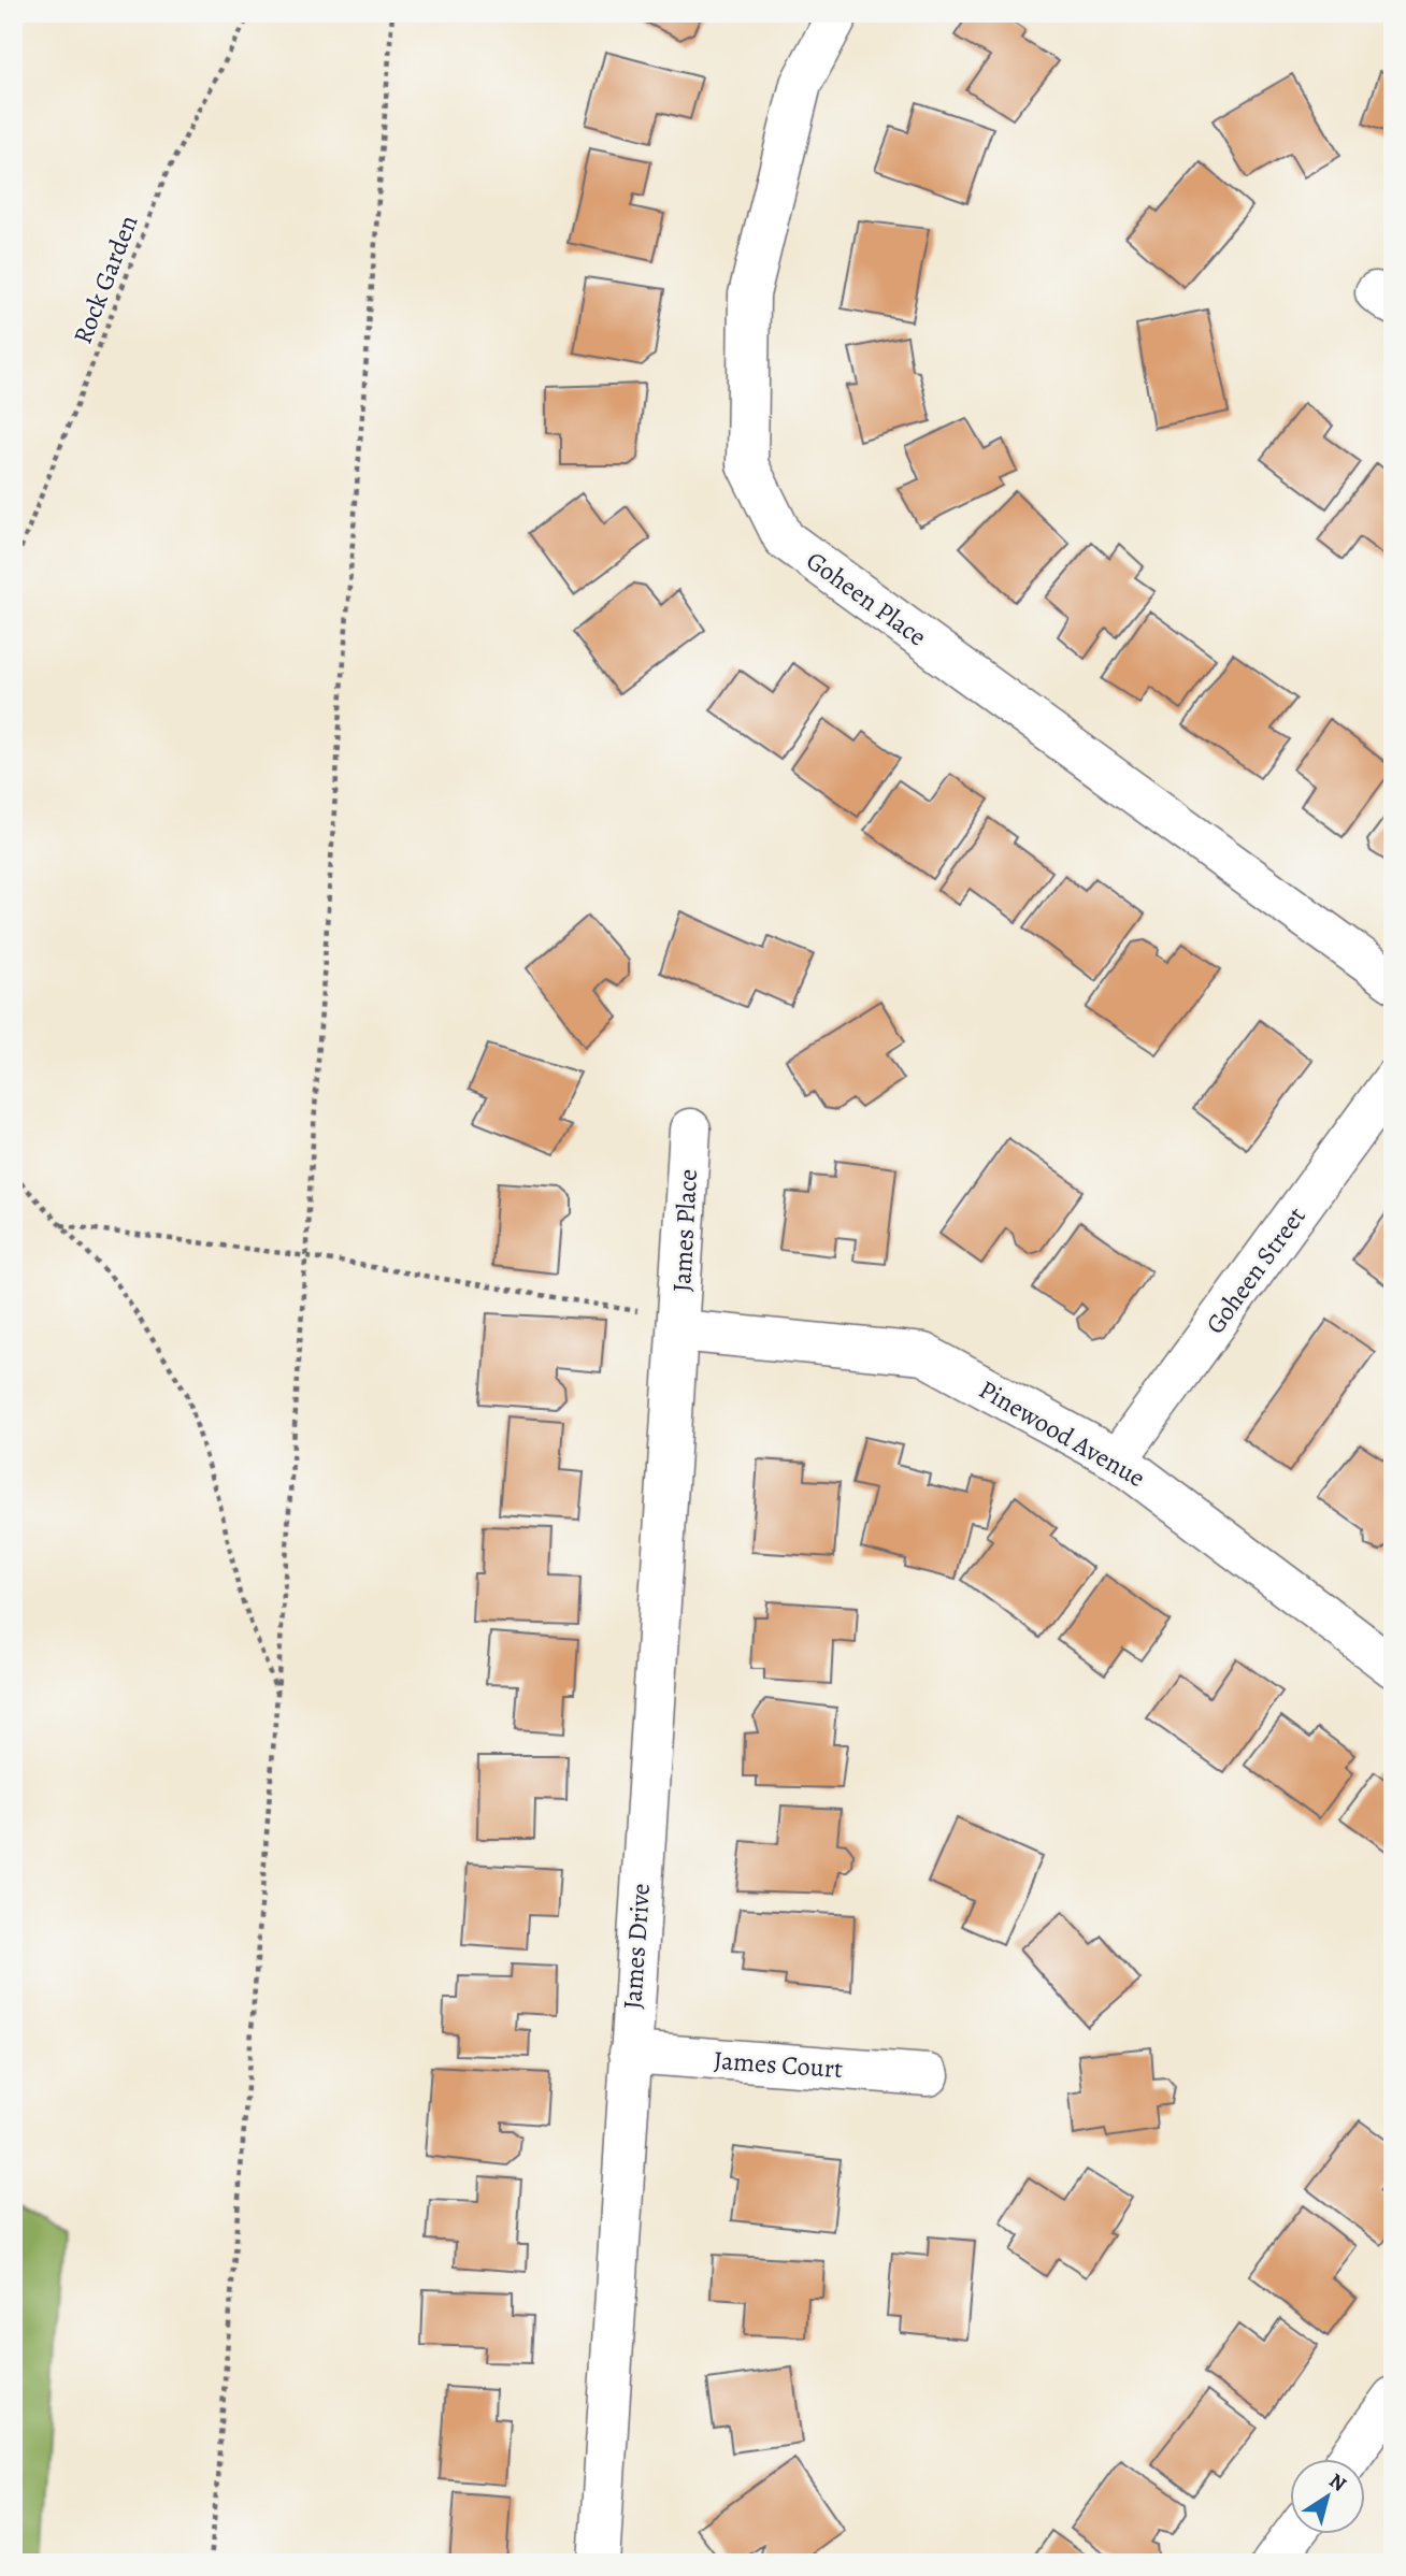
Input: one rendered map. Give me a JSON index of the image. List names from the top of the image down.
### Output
{
  "streets": {
    "street": [
      "Goheen Place",
      "James Place",
      "Goheen Street",
      "Pinewood Avenue",
      "James Drive",
      "James Court"
    ],
    "path": ["Rock Garden"]
  },
  "crossings": [
    ["James Place", "Pinewood Avenue"],
    ["James Place", "James Drive"],
    ["Goheen Street", "Pinewood Avenue"],
    ["Pinewood Avenue", "James Drive"],
    ["James Drive", "James Court"]
  ],
  "north": "top right"
}
